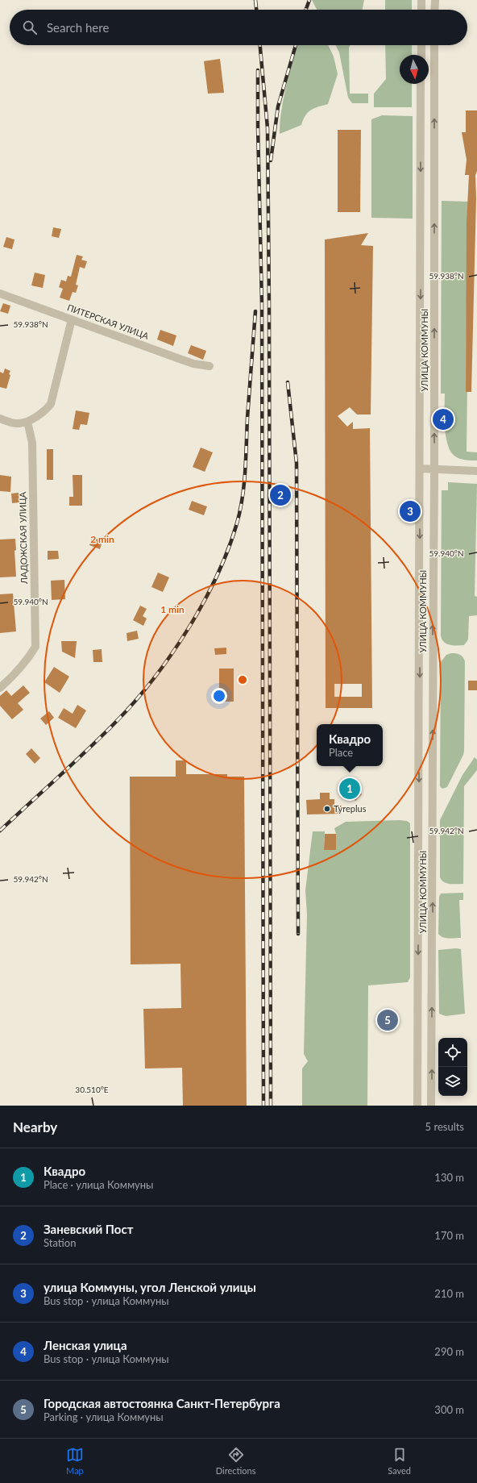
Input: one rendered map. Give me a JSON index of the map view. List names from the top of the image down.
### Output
{
  "streets": {
    "street": ["ПИТЕРСКАЯ УЛИЦА", "УЛИЦА КОММУНЫ", "ЛАДОЖСКАЯ УЛИЦА"]
  },
  "places": ["Tyreplus"],
  "north": "bottom",
  "page": {
    "search": "Search here",
    "pins": [
      "4",
      "2",
      "3",
      "1",
      "5"
    ],
    "popup": ["Квадро", "Place"],
    "heading": ["Nearby", "5 results"],
    "list": [
      {
        "mark": "1",
        "name": "Квадро",
        "note": "Place · улица Коммуны",
        "value": "130 m"
      },
      {
        "mark": "2",
        "name": "Заневский Пост",
        "note": "Station",
        "value": "170 m"
      },
      {
        "mark": "3",
        "name": "улица Коммуны, угол Ленской улицы",
        "note": "Bus stop · улица Коммуны",
        "value": "210 m"
      },
      {
        "mark": "4",
        "name": "Ленская улица",
        "note": "Bus stop · улица Коммуны",
        "value": "290 m"
      },
      {
        "mark": "5",
        "name": "Городская автостоянка Санкт-Петербурга",
        "note": "Parking · улица Коммуны",
        "value": "300 m"
      }
    ],
    "nav": ["Map", "Directions", "Saved"]
  },
  "coordinates": [
    "59.938°N",
    "59.940°N",
    "59.942°N",
    "30.510°E"
  ],
  "rings": ["2 min", "1 min"]
}
